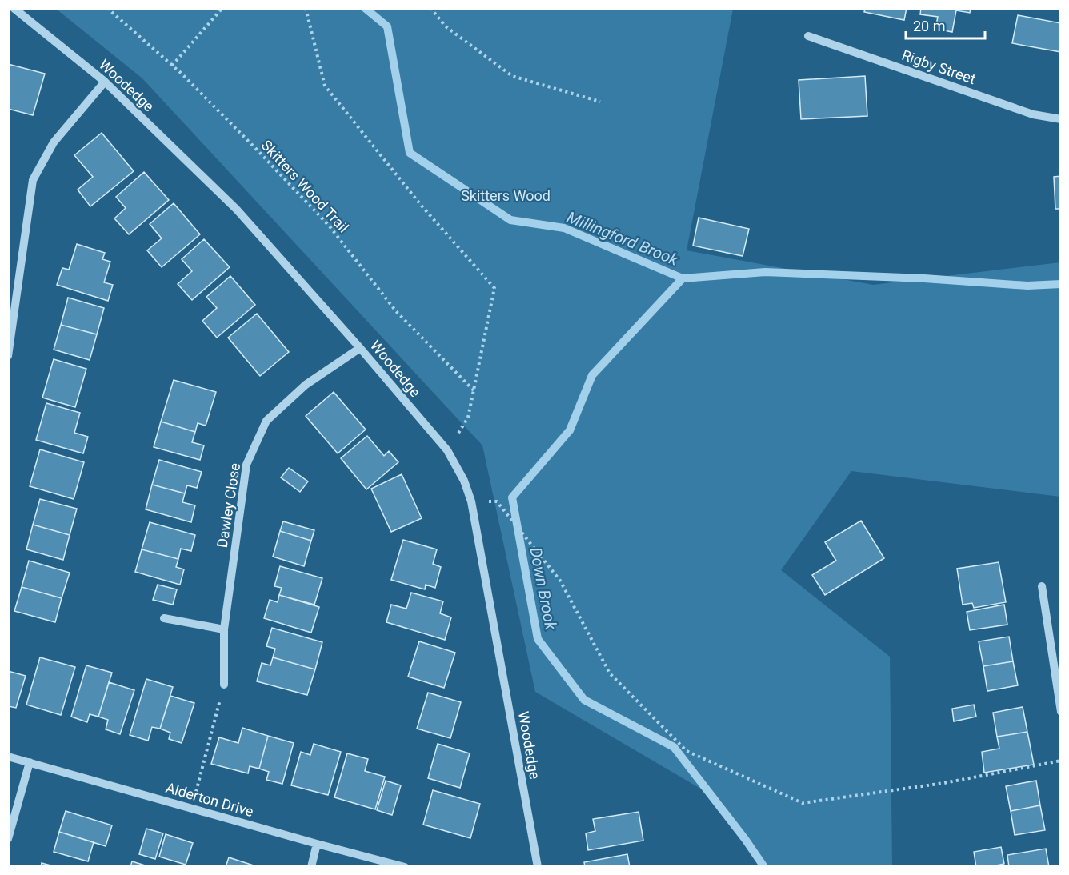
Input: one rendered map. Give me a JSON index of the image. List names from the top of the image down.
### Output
{
  "streets": {
    "street": [
      "Rigby Street",
      "Woodedge",
      "Dawley Close",
      "Alderton Drive"
    ],
    "path": ["Skitters Wood Trail"]
  },
  "crossings": [
    ["Woodedge", "Dawley Close"]
  ],
  "water": ["Millingford Brook", "Down Brook"],
  "parks": ["Skitters Wood"],
  "scale_bar": "20 m"
}
